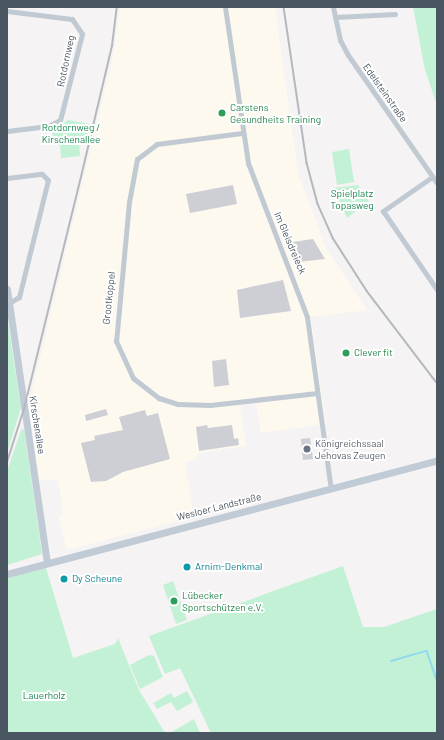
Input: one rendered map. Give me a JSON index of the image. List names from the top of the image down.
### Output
{
  "streets": {
    "main road": ["Kirschenallee", "Wesloer Landstraße"],
    "street": [
      "Rotdornweg",
      "Edelsteinstraße",
      "Im Gleisdreieck",
      "Grootkoppel"
    ]
  },
  "crossings": [
    ["Im Gleisdreieck", "Grootkoppel"],
    ["Im Gleisdreieck", "Wesloer Landstraße"],
    ["Kirschenallee", "Wesloer Landstraße"]
  ],
  "parks": ["Rotdornweg / Kirschenallee", "Spielplatz Topasweg", "Lauerholz"],
  "places": [
    "Carstens Gesundheits Training",
    "Clever fit",
    "Königreichssaal Jehovas Zeugen",
    "Arnim-Denkmal",
    "Dy Scheune",
    "Lübecker Sportschützen e.V."
  ]
}
